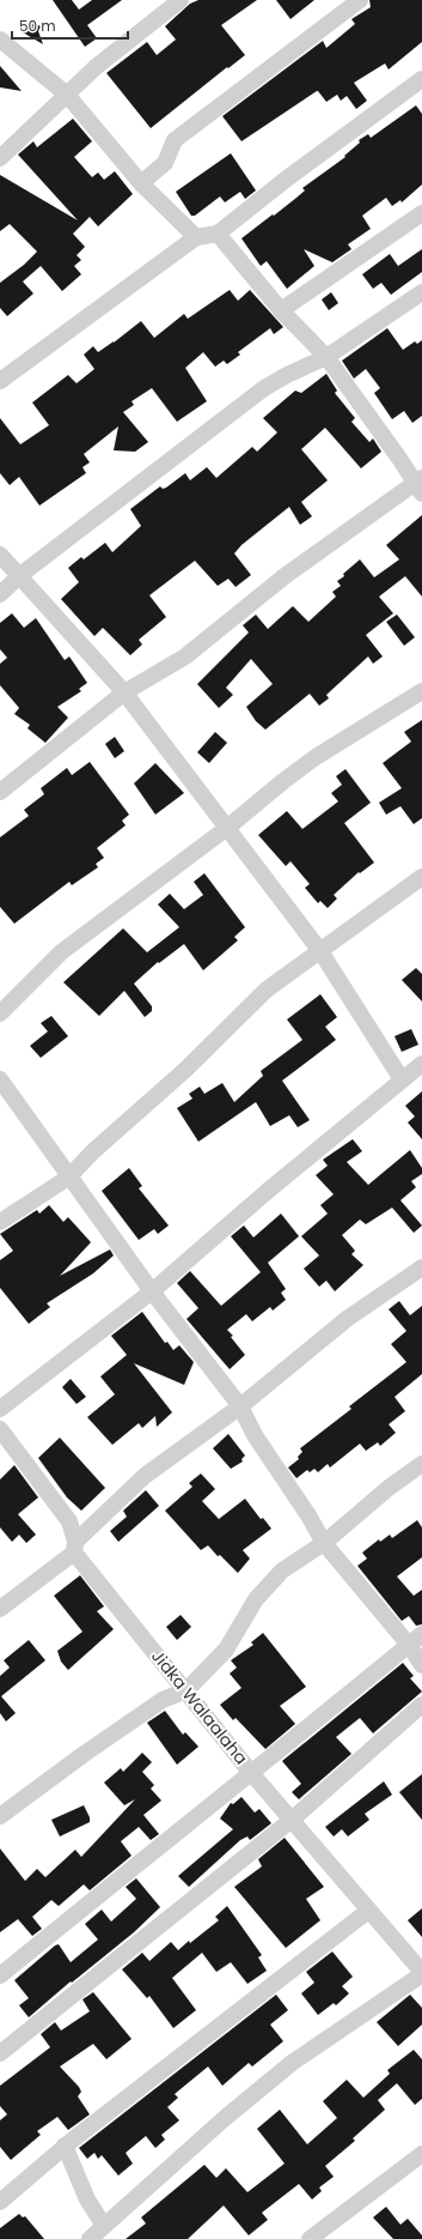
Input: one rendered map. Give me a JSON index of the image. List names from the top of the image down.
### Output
{
  "streets": {
    "street": ["Jidka Walaalaha"]
  },
  "scale_bar": "50 m"
}
